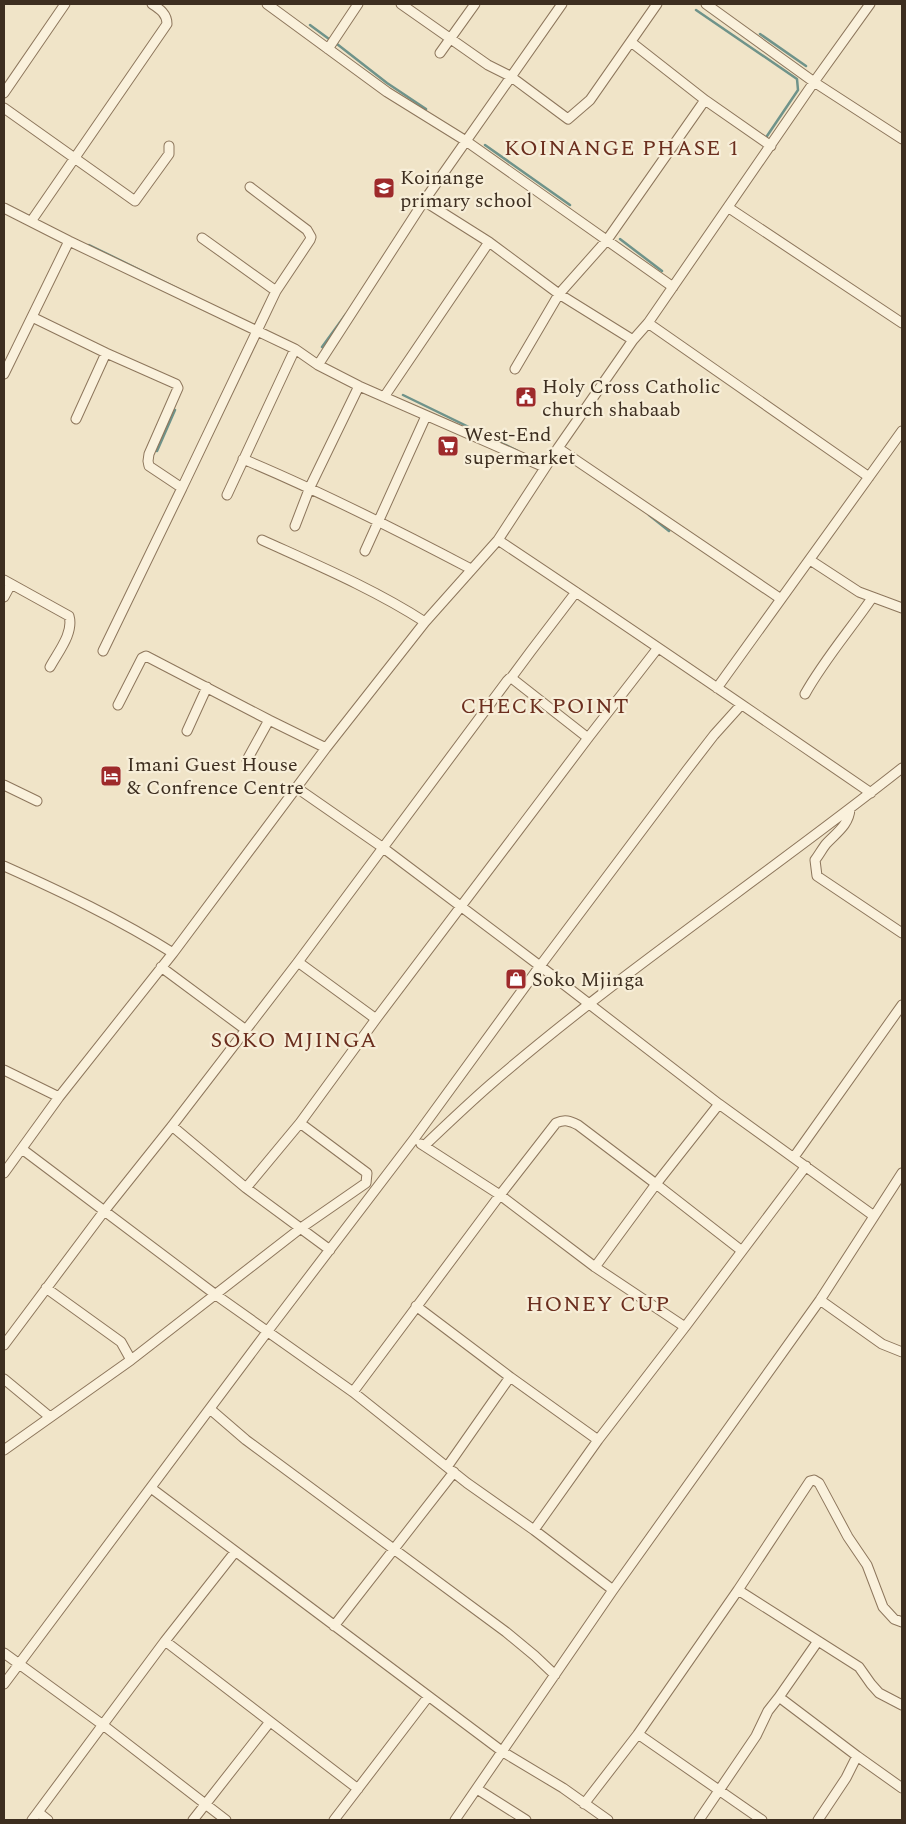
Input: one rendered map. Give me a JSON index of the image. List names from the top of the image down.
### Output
{
  "districts": [
    "KOINANGE PHASE 1",
    "CHECK POINT",
    "SOKO MJINGA",
    "HONEY CUP"
  ],
  "places": {
    "school or university": ["Koinange primary school"],
    "public building": ["Holy Cross Catholic church shabaab"],
    "supermarket": ["West-End supermarket"],
    "hotel": ["Imani Guest House & Confrence Centre"],
    "shop": ["Soko Mjinga"]
  }
}
